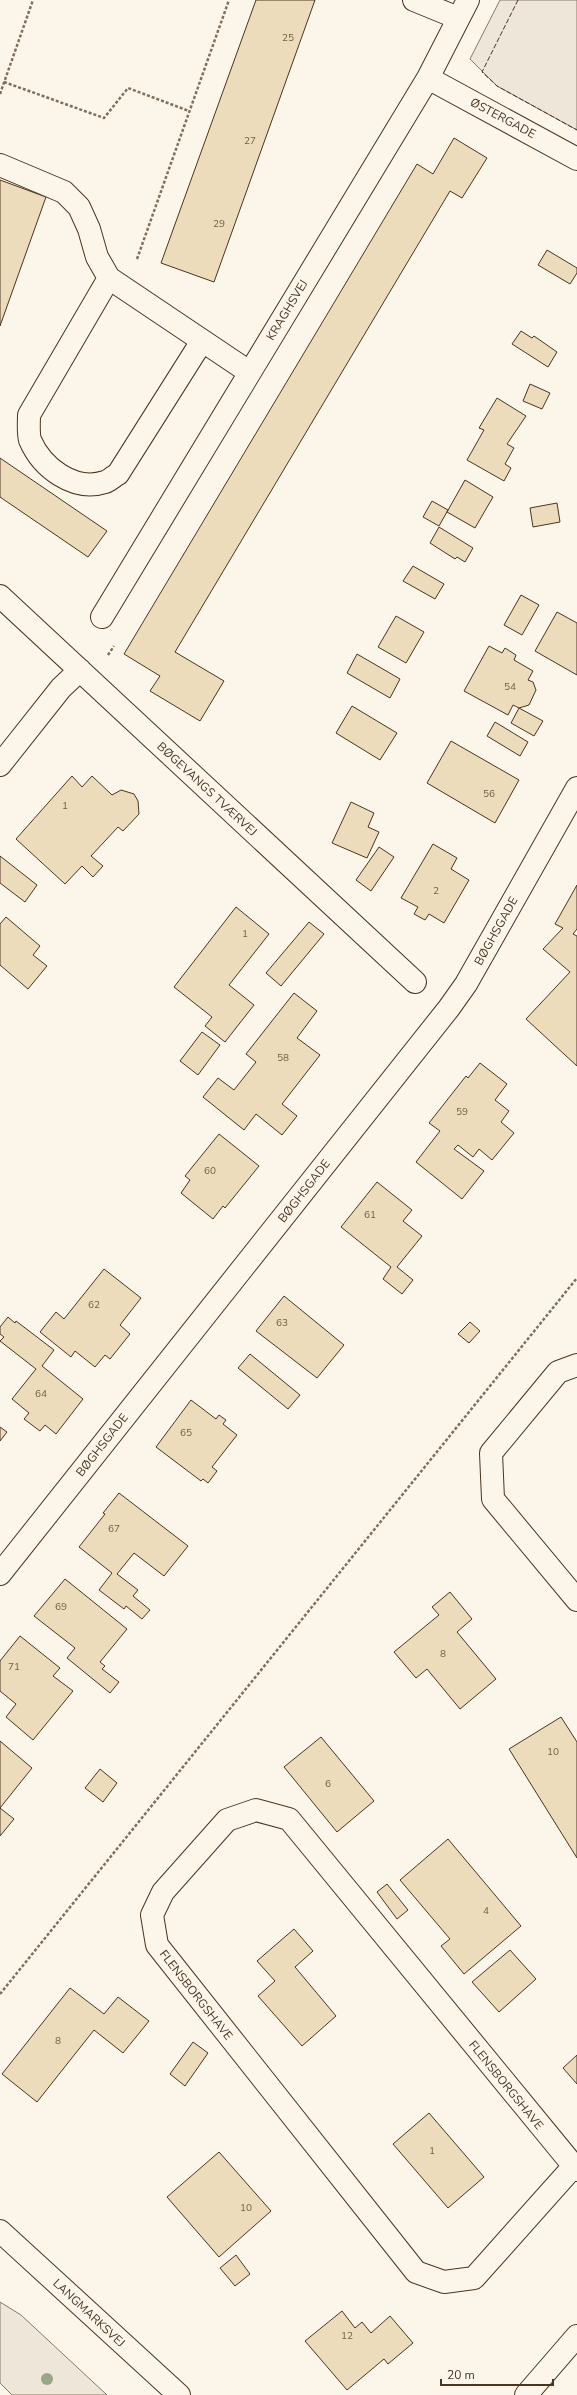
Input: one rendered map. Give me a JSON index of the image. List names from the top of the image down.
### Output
{
  "streets": {
    "street": [
      "ØSTERGADE",
      "KRAGHSVEJ",
      "BØGEVANGS TVÆRVEJ",
      "BØGHSGADE",
      "FLENSBORGSHAVE",
      "LANGMARKSVEJ"
    ]
  },
  "crossings": [
    ["ØSTERGADE", "KRAGHSVEJ"]
  ],
  "house_numbers": [
    "25",
    "27",
    "29",
    "54",
    "56",
    "1",
    "2",
    "1",
    "58",
    "59",
    "60",
    "61",
    "62",
    "63",
    "64",
    "65",
    "67",
    "69",
    "8",
    "71",
    "10",
    "6",
    "4",
    "8",
    "1",
    "10",
    "12"
  ],
  "scale_bar": "20 m"
}
